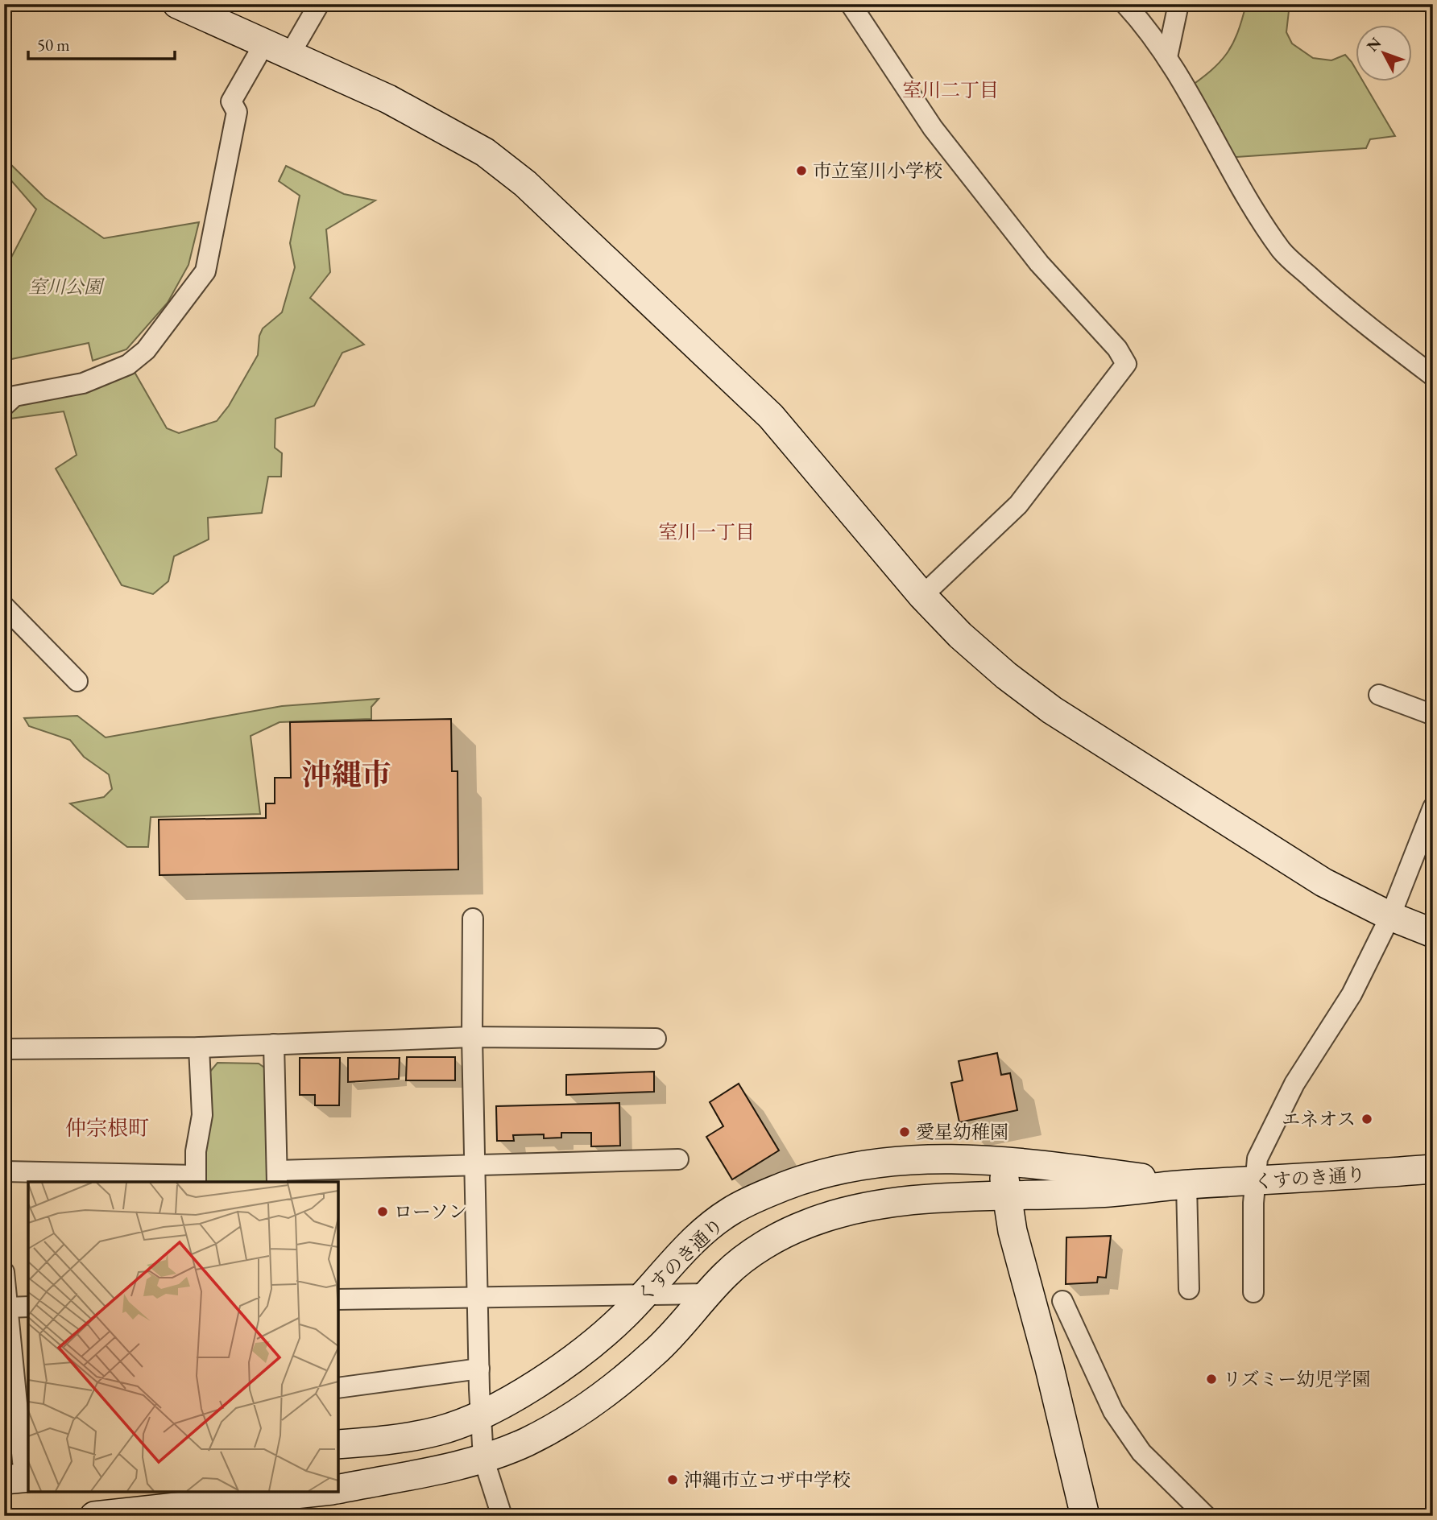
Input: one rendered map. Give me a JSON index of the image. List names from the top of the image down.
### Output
{
  "streets": {
    "main road": ["くすのき通り"]
  },
  "districts": [
    "室川二丁目",
    "室川一丁目",
    "沖縄市",
    "仲宗根町"
  ],
  "parks": ["室川公園"],
  "places": [
    "市立室川小学校",
    "エネオス",
    "愛星幼稚園",
    "ローソン",
    "リズミー幼児学園",
    "沖縄市立コザ中学校"
  ],
  "scale_bar": "50 m",
  "north": "top left"
}
